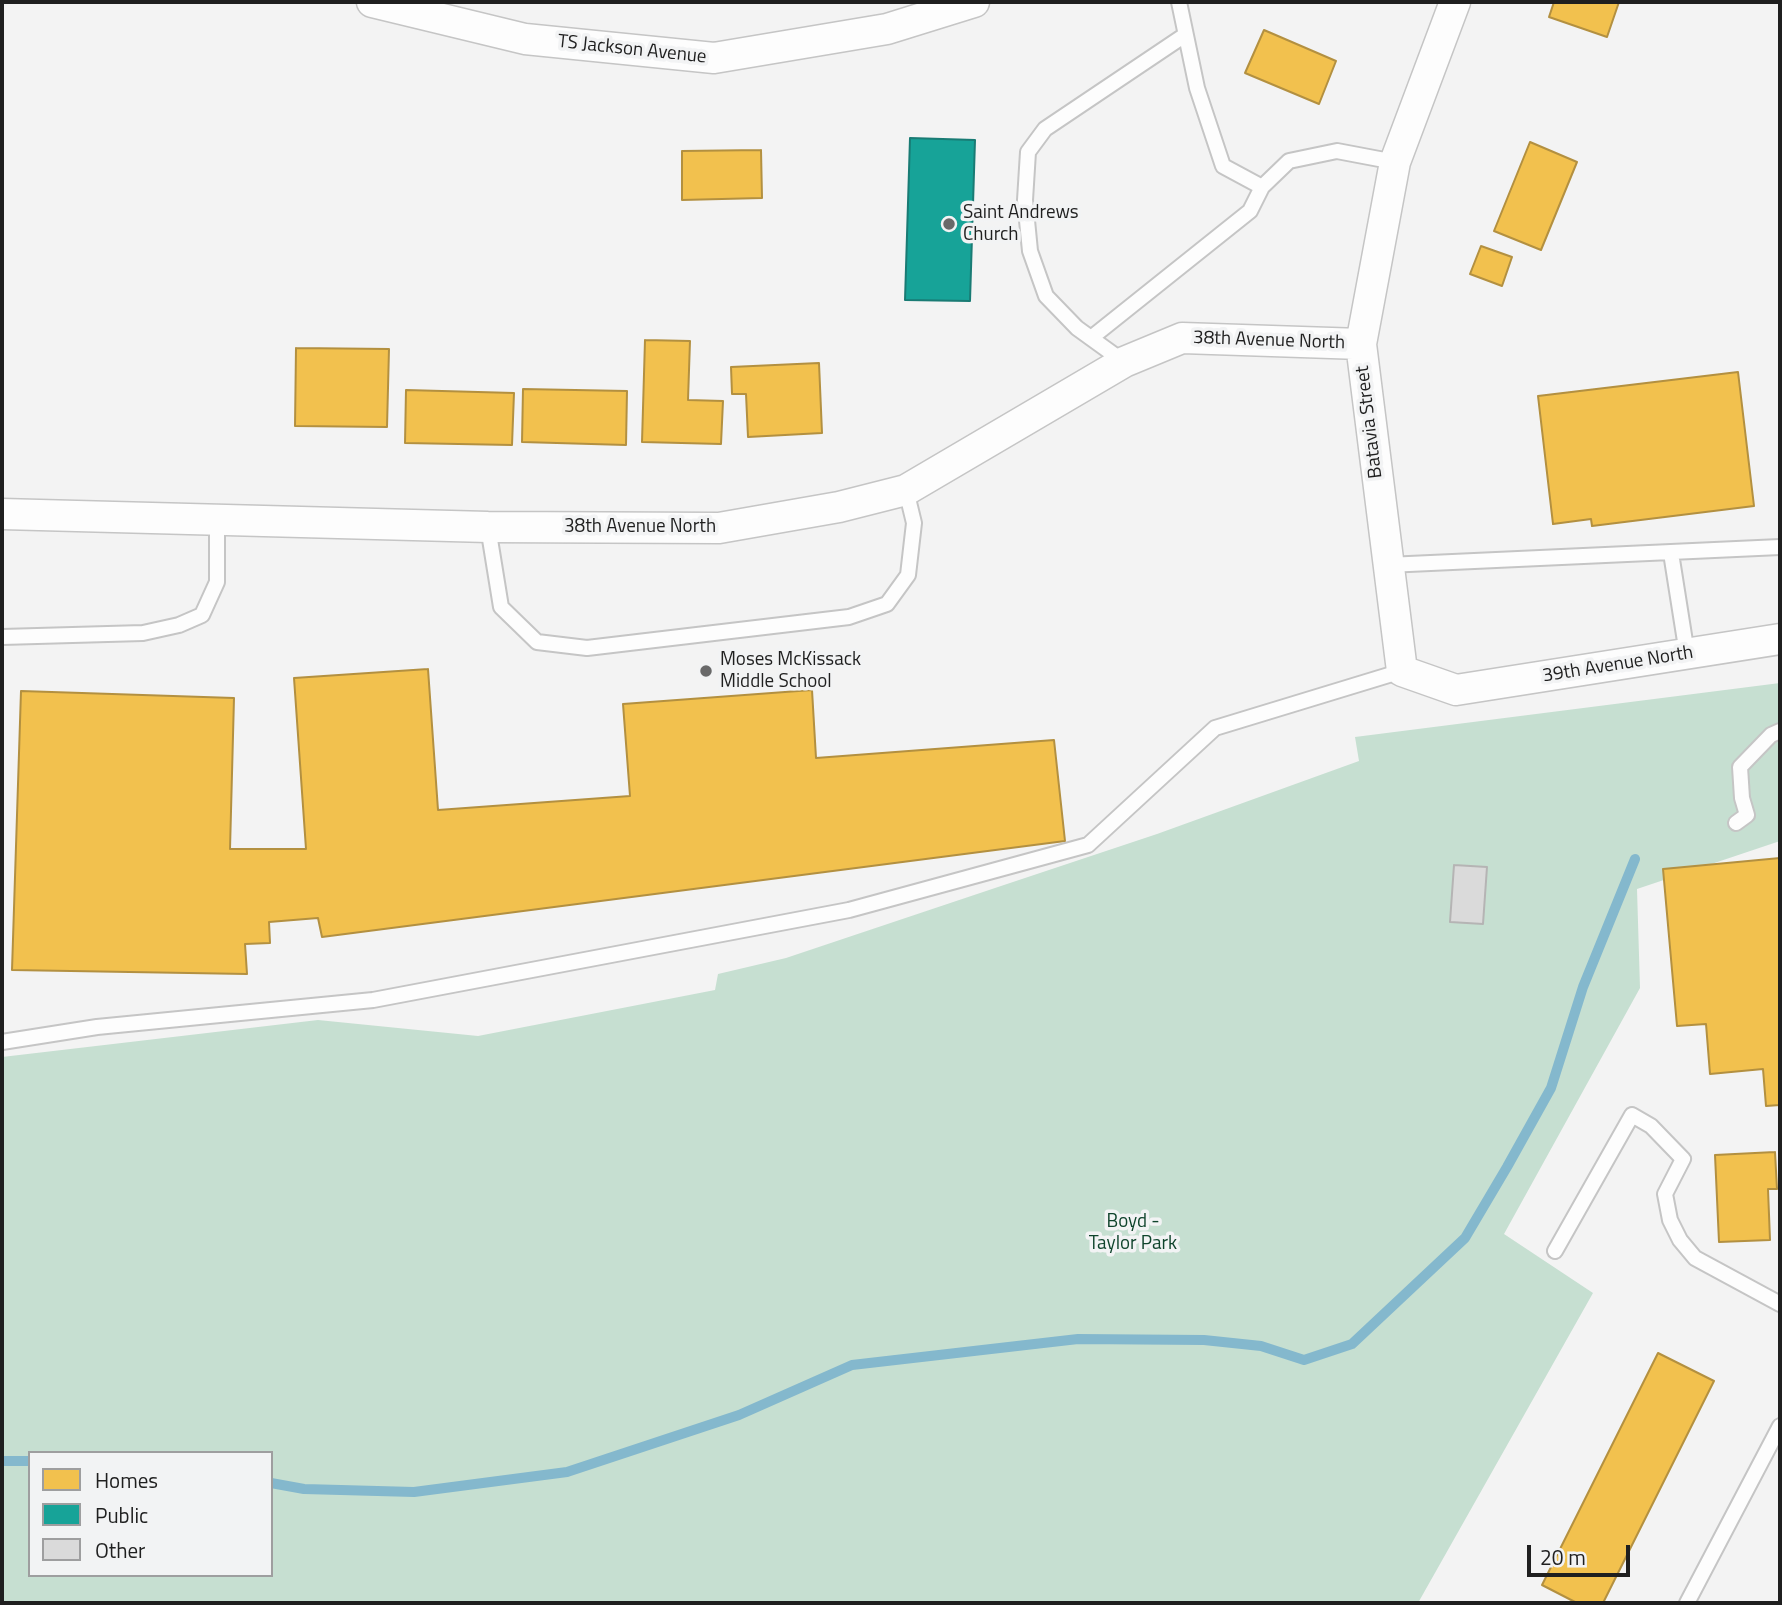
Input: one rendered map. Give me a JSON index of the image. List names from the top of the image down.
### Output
{
  "streets": {
    "street": [
      "TS Jackson Avenue",
      "38th Avenue North",
      "Batavia Street",
      "39th Avenue North"
    ]
  },
  "crossings": [
    ["38th Avenue North", "Batavia Street"],
    ["Batavia Street", "39th Avenue North"]
  ],
  "parks": ["Boyd - Taylor Park"],
  "places": ["Saint Andrews Church", "Moses McKissack Middle School"],
  "legend": ["Homes", "Public", "Other"],
  "scale_bar": "20 m"
}
